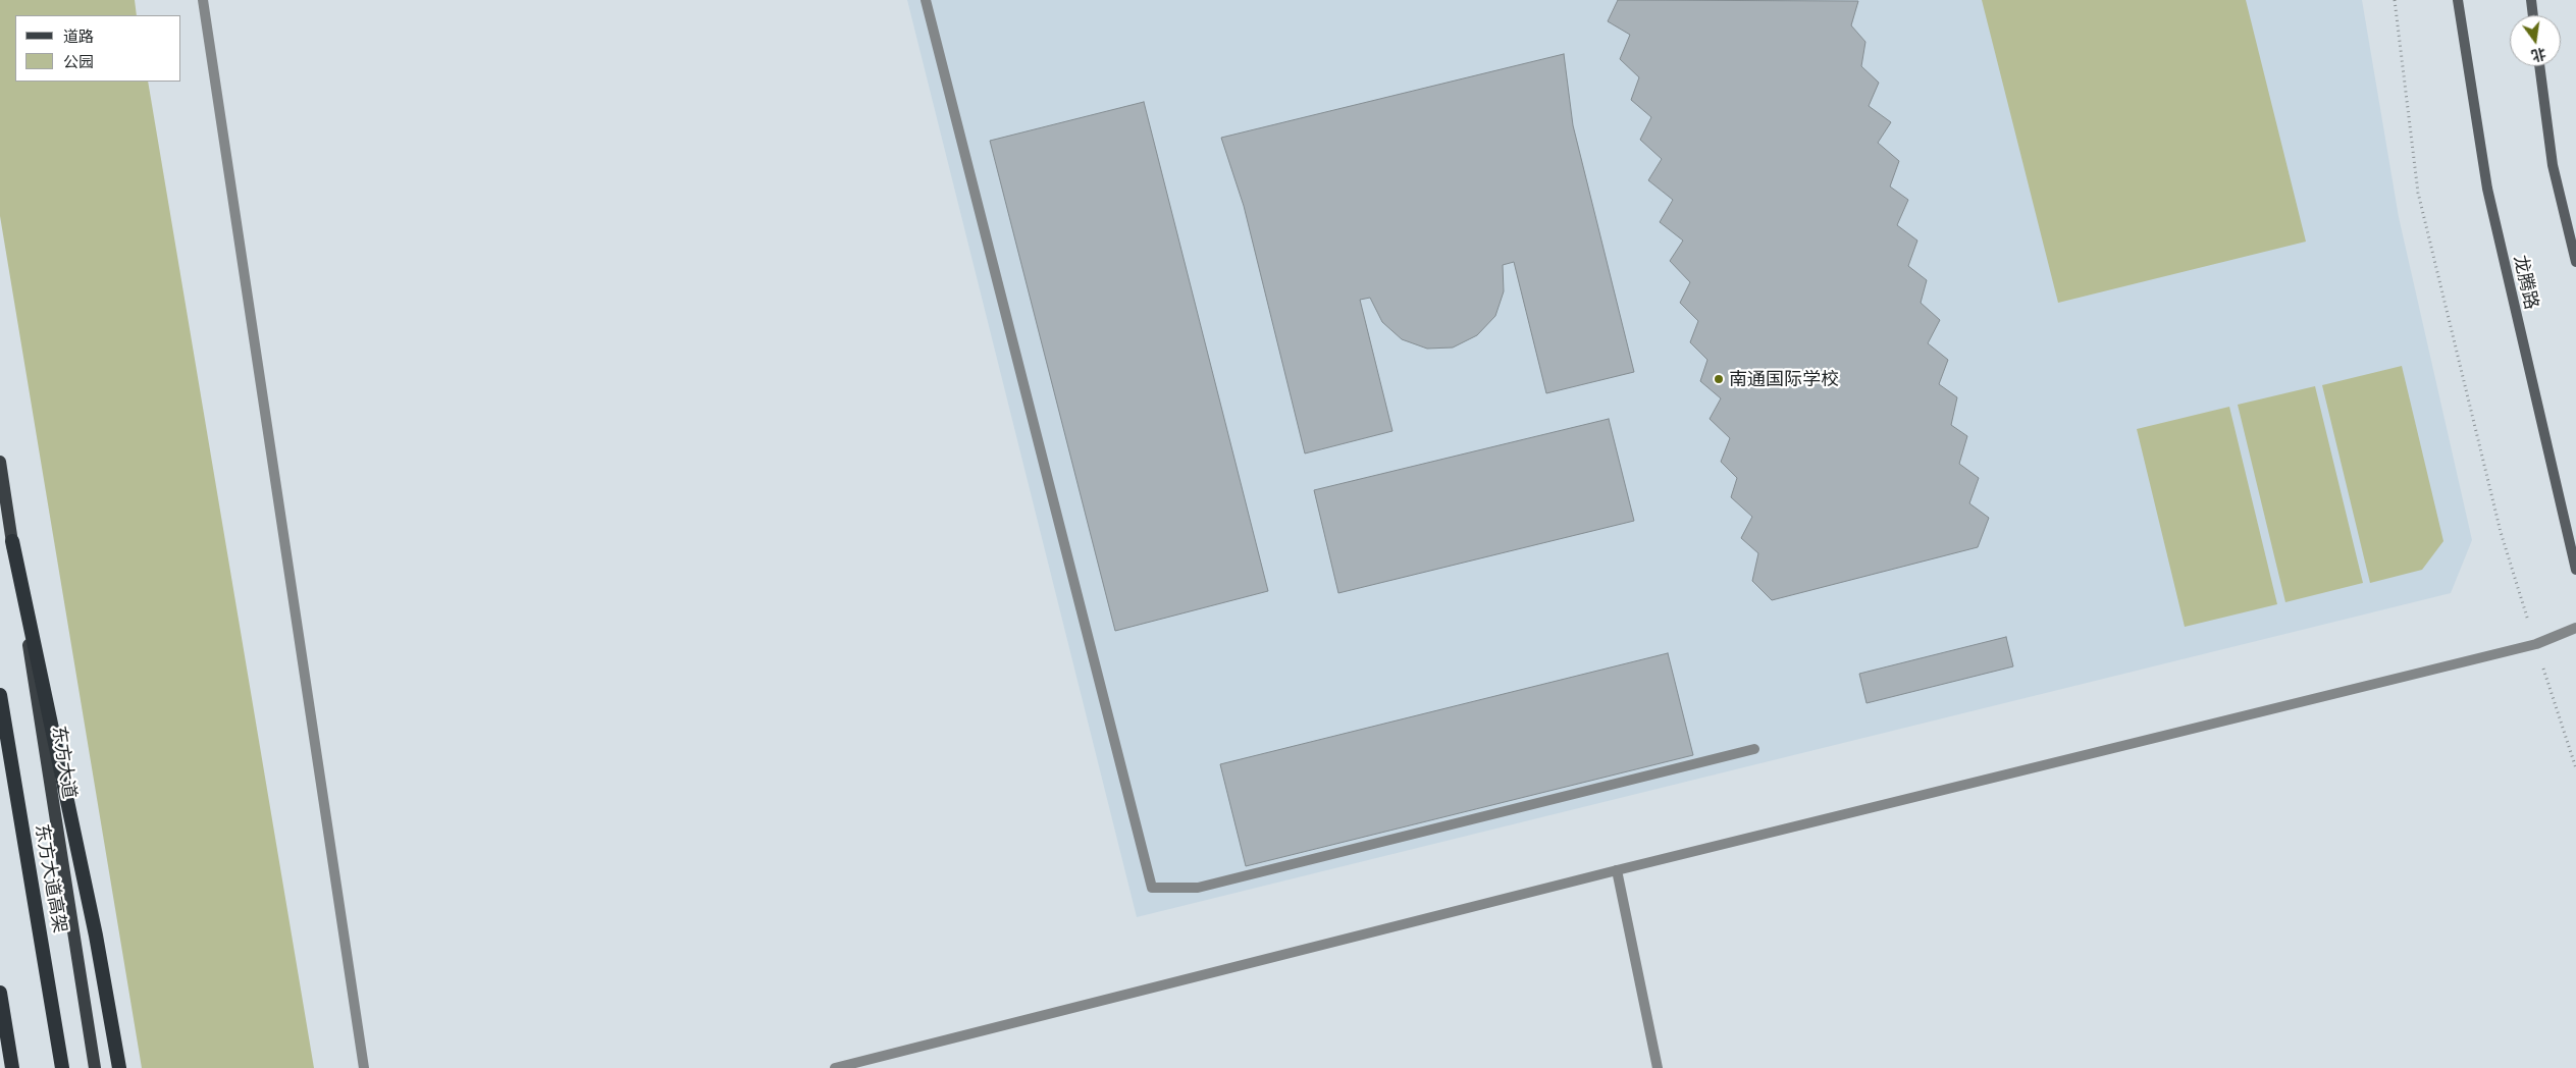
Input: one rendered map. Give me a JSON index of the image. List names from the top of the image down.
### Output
{
  "streets": {
    "highway": ["东方大道高架"],
    "main road": ["龙腾路", "东方大道"]
  },
  "places": ["南通国际学校"],
  "legend": ["道路", "公园"],
  "north": "bottom"
}
